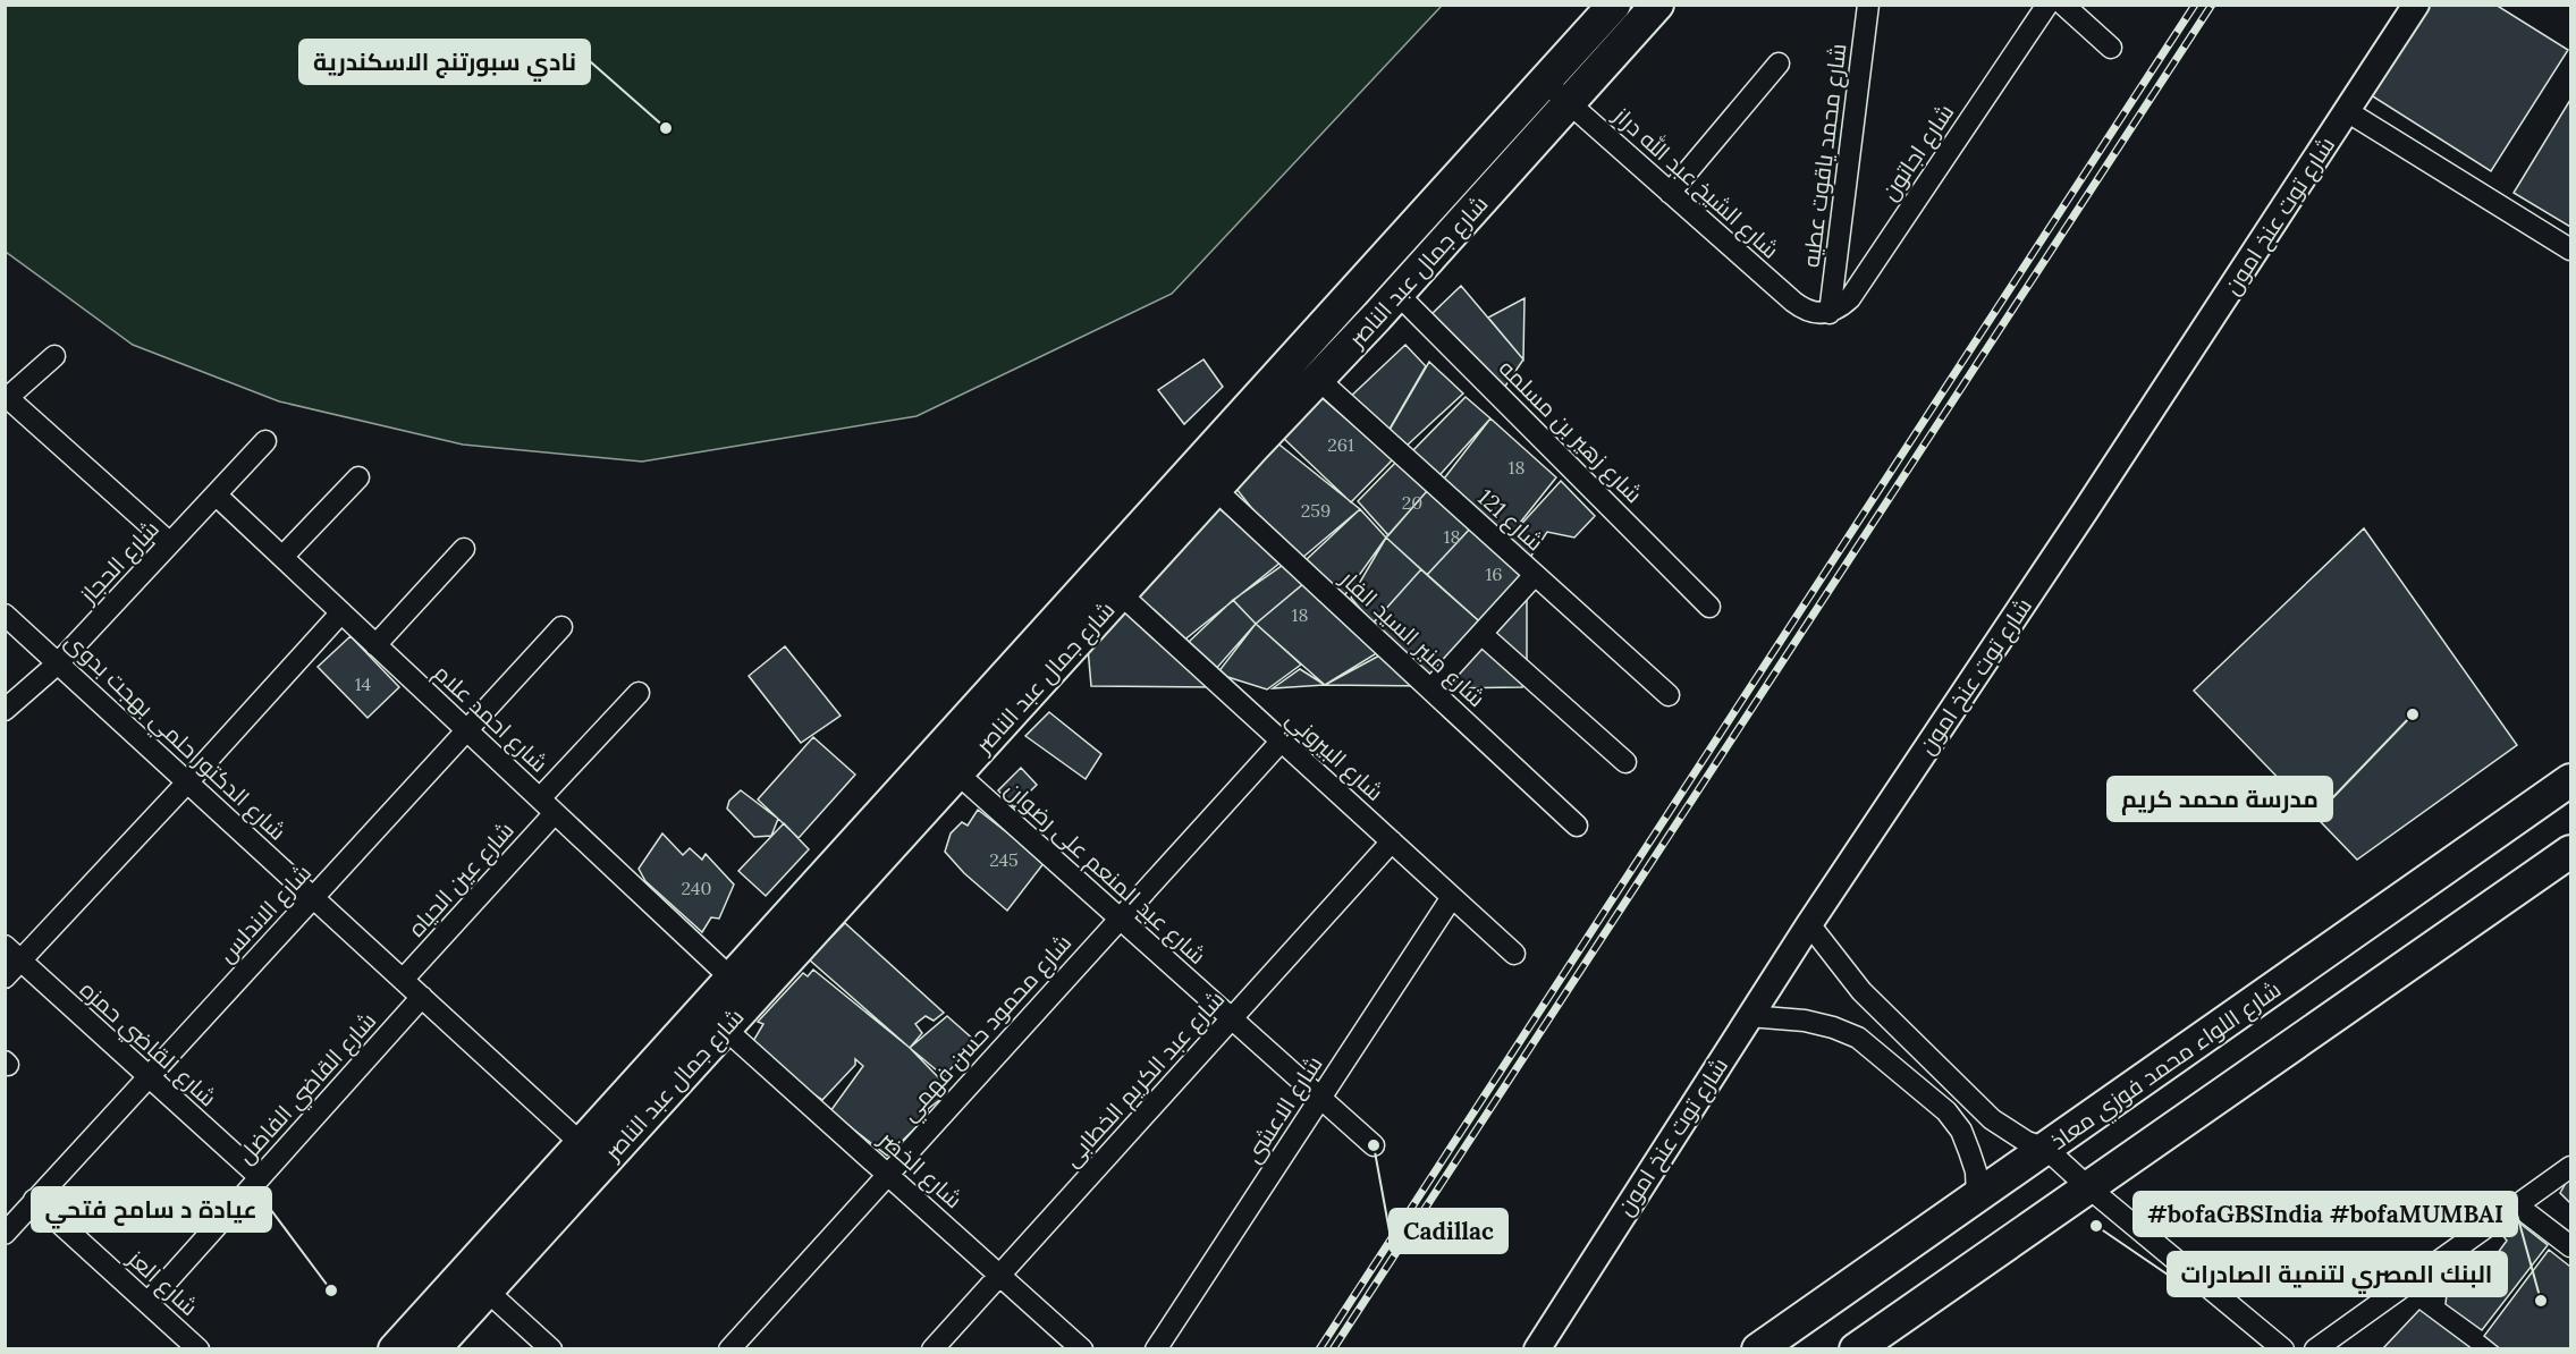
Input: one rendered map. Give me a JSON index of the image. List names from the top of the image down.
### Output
{
  "streets": {
    "main road": ["شارع جمال عبد الناصر", "شارع اللواء محمد فوزي معاذ"],
    "street": [
      "شارع اجاتون",
      "شارع محمد ياقوت عطيه",
      "شارع الشيخ عبد الله دراز",
      "شارع توت عنخ امون",
      "شارع زهير بن مسلمه",
      "شارع 121",
      "شارع الحجاز",
      "شارع منير السيد الفار",
      "شارع احمد علام",
      "شارع الدكتور حلمي بهجت بدوى",
      "شارع البيروني",
      "شارع عبد المنعم على رضوان",
      "شارع عين الحياه",
      "شارع الاندلس",
      "شارع محمود حسن فهمي",
      "شارع القاضي حمزه",
      "شارع عبد الكريم الخطابى",
      "شارع القاضي الفاضل",
      "شارع الاعشى",
      "شارع الخضر",
      "شارع العز"
    ]
  },
  "crossings": [
    ["شارع اجاتون", "شارع محمد ياقوت عطيه"],
    ["شارع اجاتون", "شارع الشيخ عبد الله دراز"],
    ["شارع محمد ياقوت عطيه", "شارع الشيخ عبد الله دراز"],
    ["شارع الشيخ عبد الله دراز", "شارع جمال عبد الناصر"],
    ["شارع جمال عبد الناصر", "شارع زهير بن مسلمه"],
    ["شارع جمال عبد الناصر", "شارع 121"],
    ["شارع جمال عبد الناصر", "شارع منير السيد الفار"],
    ["شارع جمال عبد الناصر", "شارع احمد علام"],
    ["شارع جمال عبد الناصر", "شارع الدكتور حلمي بهجت بدوى"],
    ["شارع جمال عبد الناصر", "شارع البيروني"],
    ["شارع جمال عبد الناصر", "شارع عبد المنعم على رضوان"],
    ["شارع جمال عبد الناصر", "شارع الخضر"],
    ["شارع الحجاز", "شارع احمد علام"],
    ["شارع الحجاز", "شارع الدكتور حلمي بهجت بدوى"],
    ["شارع احمد علام", "شارع عين الحياه"],
    ["شارع احمد علام", "شارع الاندلس"],
    ["شارع الدكتور حلمي بهجت بدوى", "شارع عين الحياه"],
    ["شارع الدكتور حلمي بهجت بدوى", "شارع الاندلس"],
    ["شارع الدكتور حلمي بهجت بدوى", "شارع القاضي الفاضل"],
    ["شارع البيروني", "شارع محمود حسن فهمي"],
    ["شارع البيروني", "شارع عبد الكريم الخطابى"],
    ["شارع البيروني", "شارع الاعشى"],
    ["شارع عبد المنعم على رضوان", "شارع محمود حسن فهمي"],
    ["شارع عبد المنعم على رضوان", "شارع عبد الكريم الخطابى"],
    ["شارع عبد المنعم على رضوان", "شارع الاعشى"],
    ["شارع الاندلس", "شارع القاضي حمزه"],
    ["شارع الاندلس", "شارع العز"],
    ["شارع محمود حسن فهمي", "شارع الخضر"],
    ["شارع القاضي حمزه", "شارع القاضي الفاضل"],
    ["شارع عبد الكريم الخطابى", "شارع الخضر"],
    ["شارع القاضي الفاضل", "شارع العز"]
  ],
  "places": [
    "نادي سبورتنج الاسكندرية",
    "مدرسة محمد كريم",
    "Cadillac",
    "البنك المصري لتنمية الصادرات",
    "عيادة د سامح فتحي",
    "#bofaGBSIndia #bofaMUMBAI"
  ],
  "house_numbers": [
    "261",
    "18",
    "20",
    "259",
    "18",
    "16",
    "18",
    "14",
    "245",
    "240"
  ]
}
